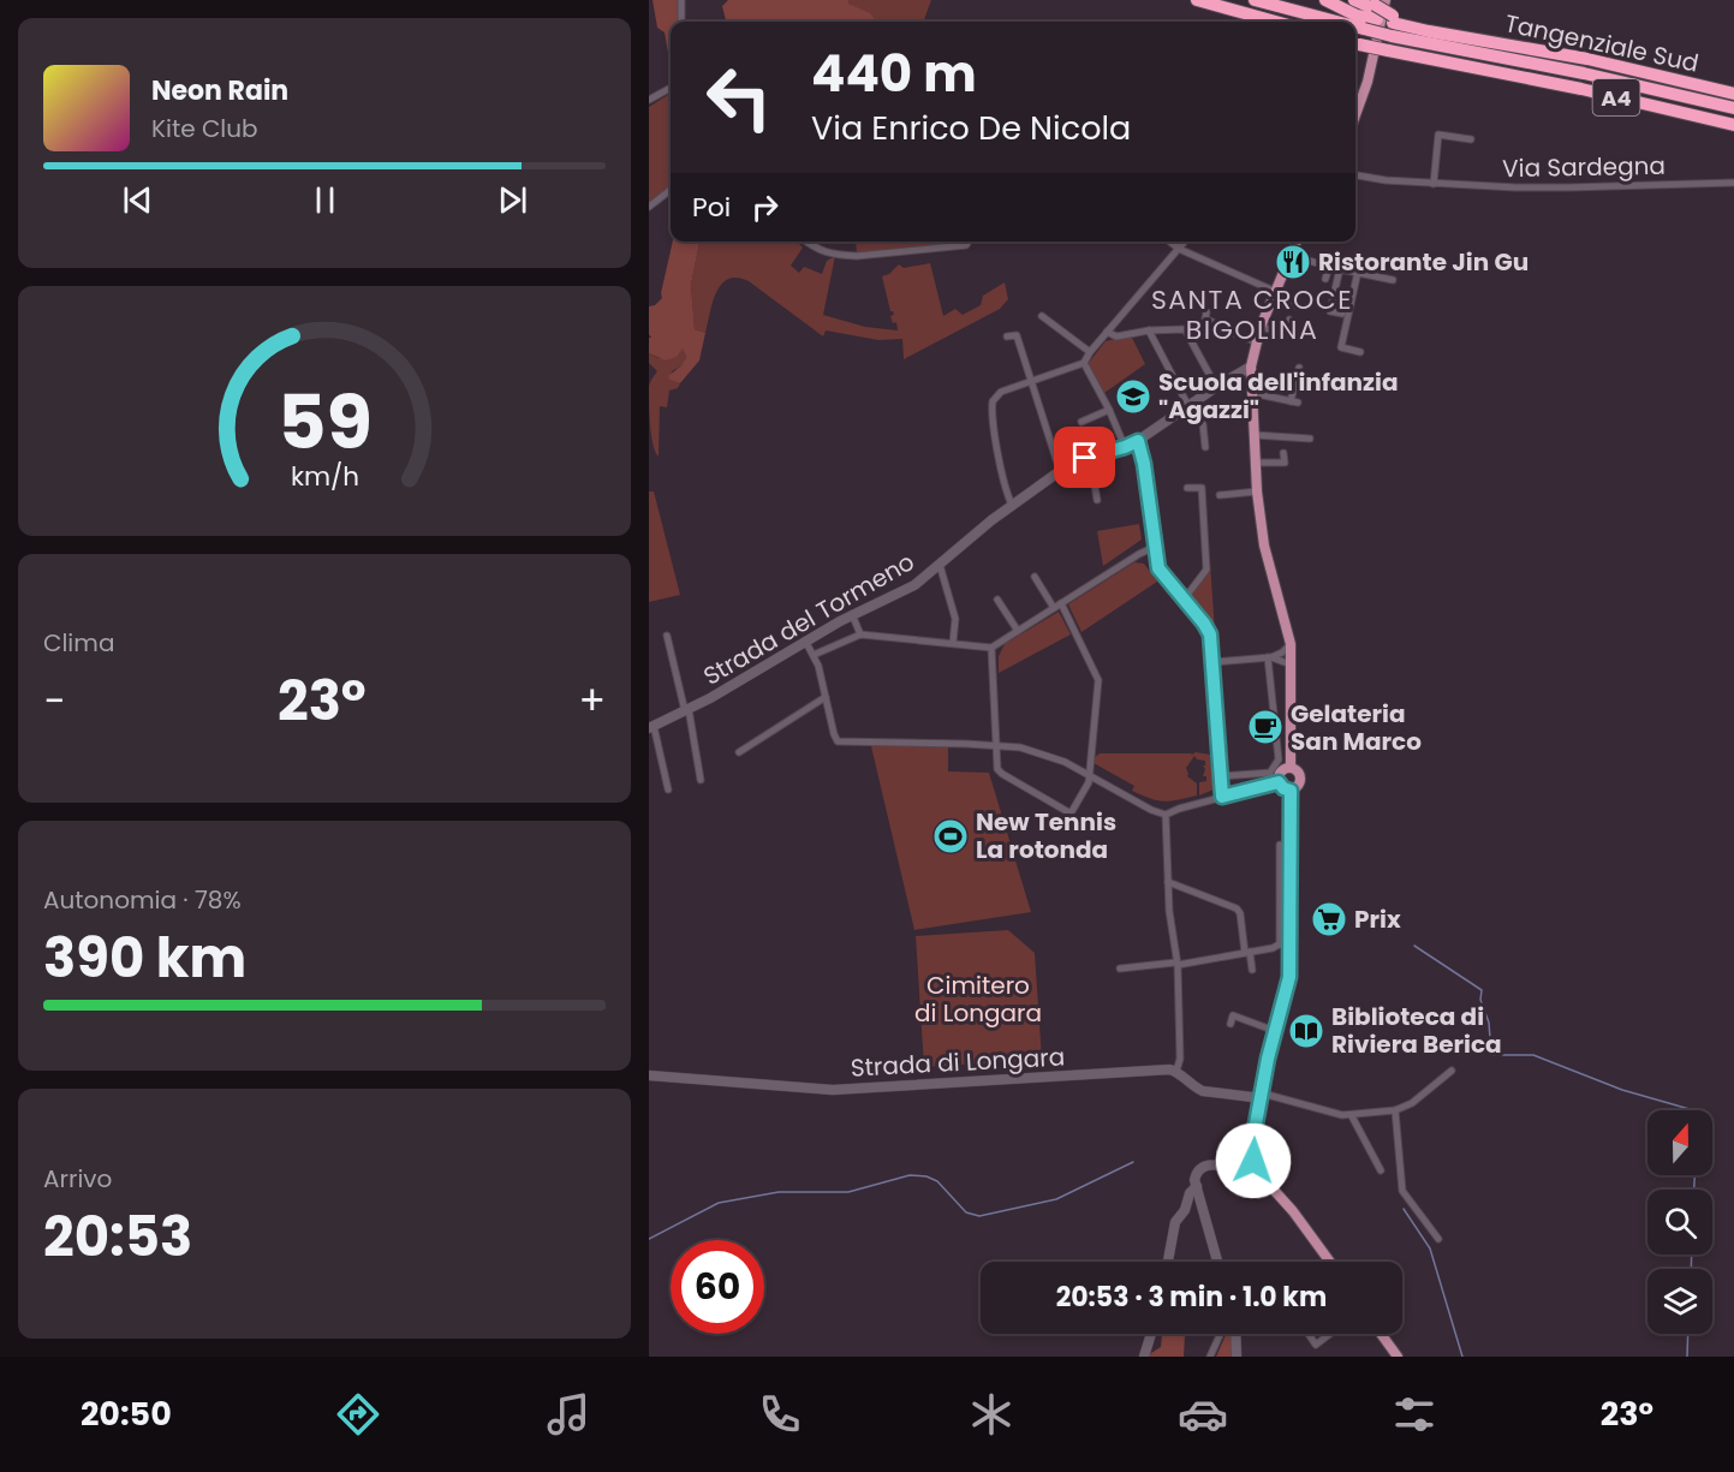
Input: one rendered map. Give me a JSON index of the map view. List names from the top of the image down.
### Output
{
  "streets": {
    "highway": ["Tangenziale Sud", "A4"],
    "street": ["Via Sardegna", "Strada del Tormeno", "Strada di Longara"]
  },
  "crossings": [
    ["Tangenziale Sud", "A4"]
  ],
  "districts": ["SANTA CROCE BIGOLINA"],
  "parks": ["Cimitero di Longara"],
  "places": {
    "restaurant": ["Ristorante Jin Gu"],
    "school or university": ["Scuola dell'infanzia \"Agazzi\""],
    "cafe": ["Gelateria San Marco"],
    "sports": ["New Tennis La rotonda"],
    "supermarket": ["Prix"],
    "library": ["Biblioteca di Riviera Berica"]
  },
  "north": "top",
  "page": {
    "turn": ["440 m", "Via Enrico De Nicola"],
    "song": ["Neon Rain", "Kite Club"],
    "then": "Poi",
    "tile": [
      "Clima",
      ["Autonomia · 78%", "390 km"],
      ["Arrivo", "20:53"]
    ],
    "heat": ["−", "23°", "+"],
    "limit": "60",
    "trip": "20:53 · 3 min · 1.0 km",
    "tabs": ["20:50", "23°"],
    "gauge": ["59", "km/h"]
  }
}
